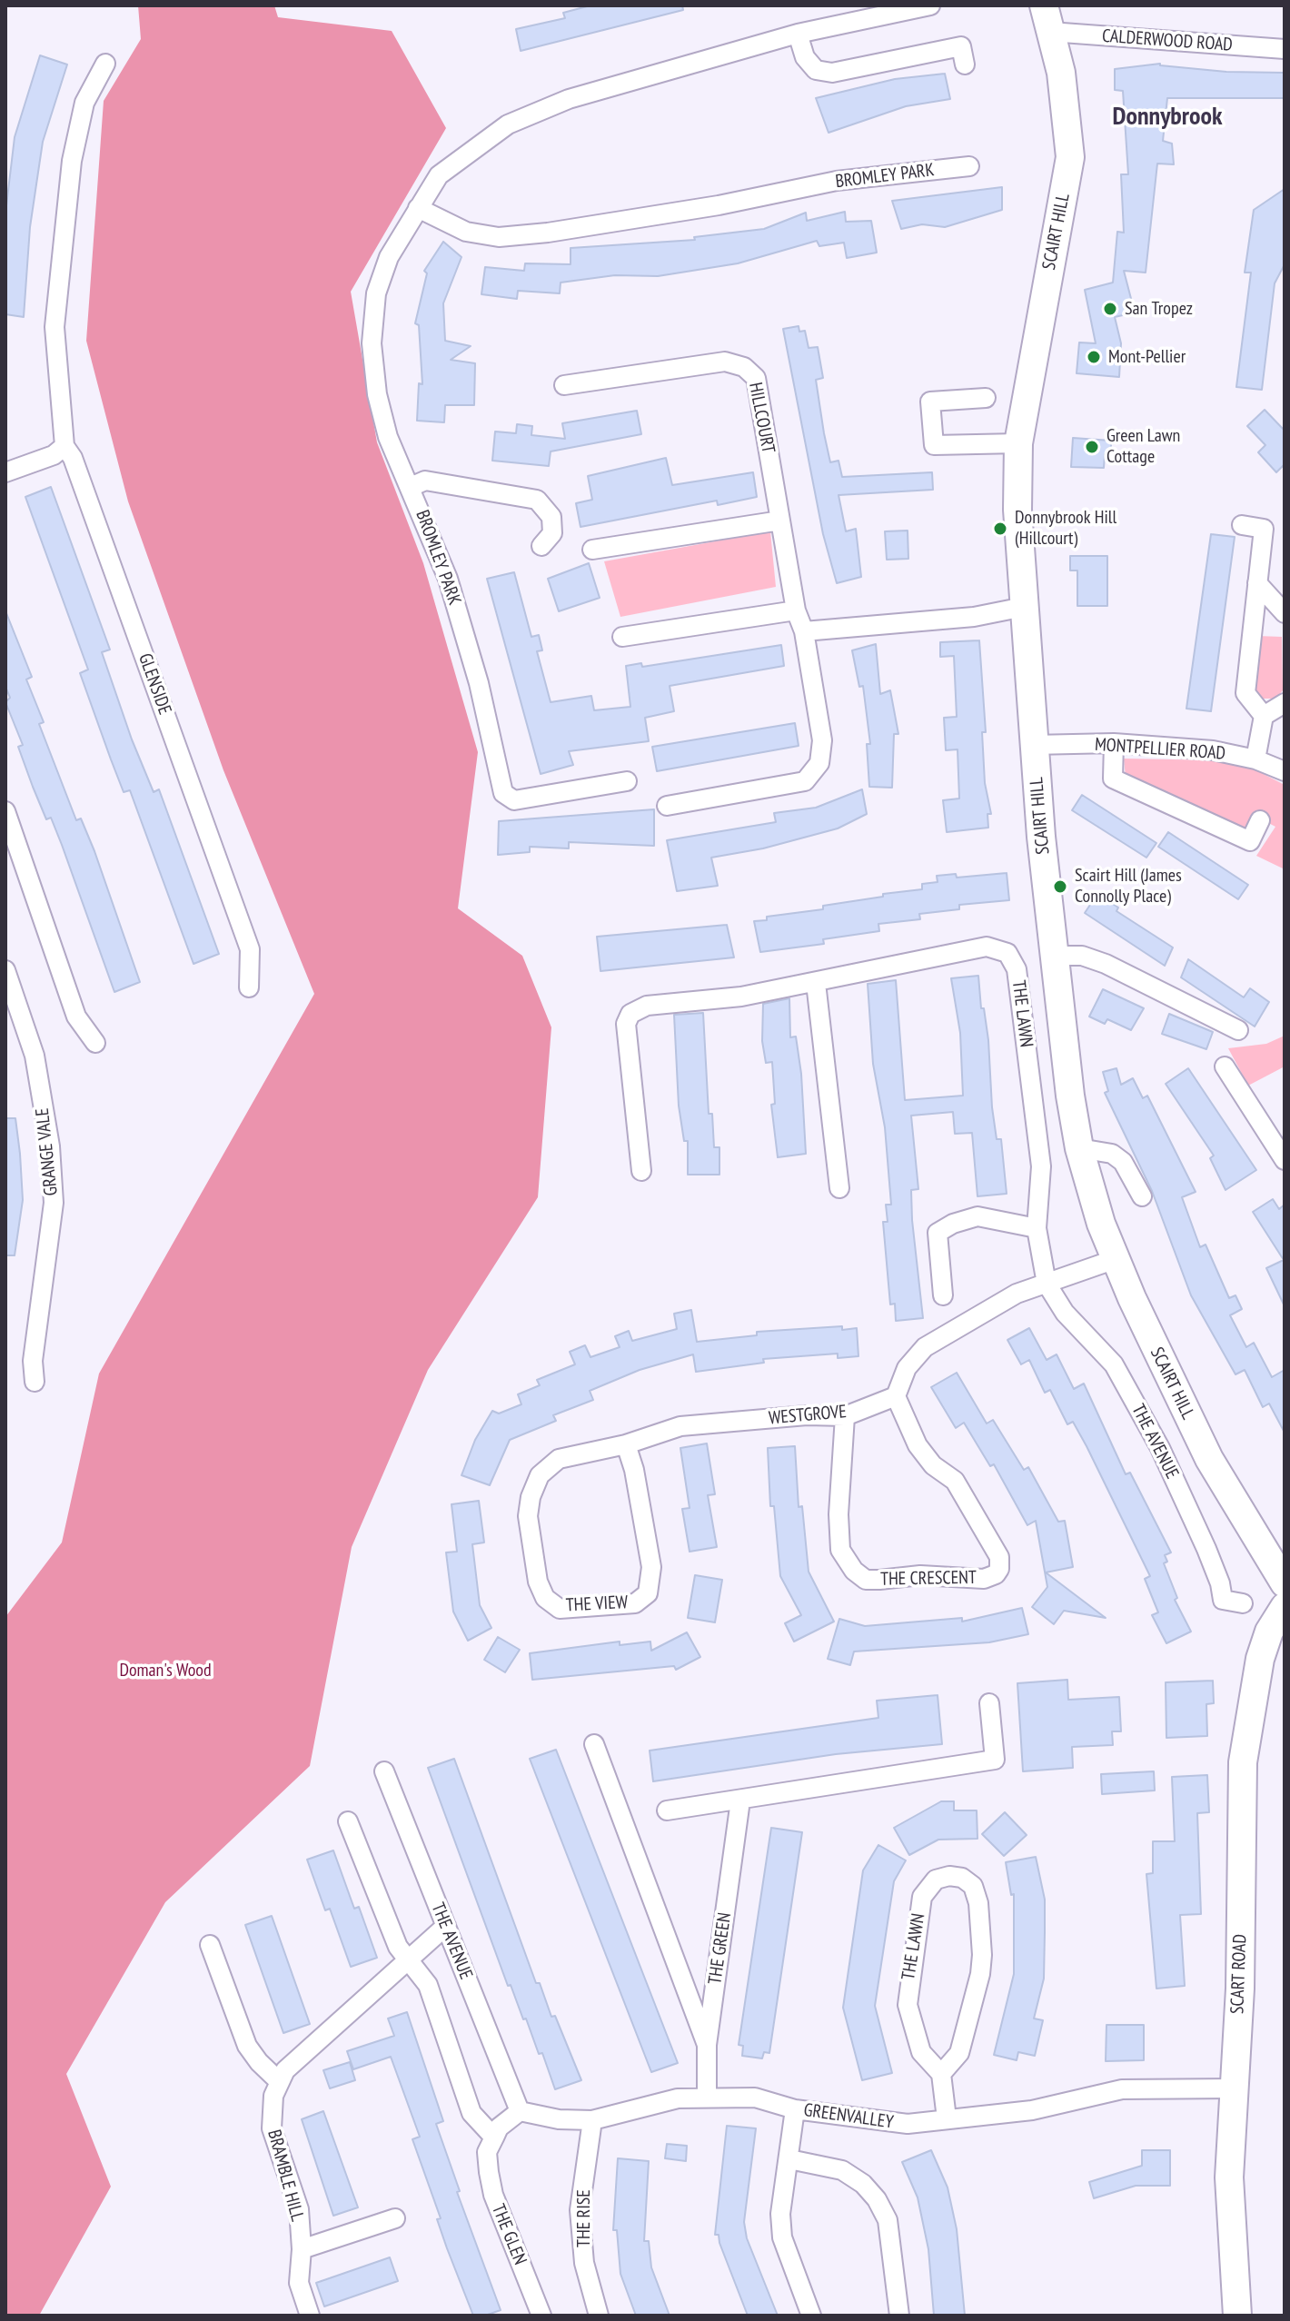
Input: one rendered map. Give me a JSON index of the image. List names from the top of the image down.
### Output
{
  "streets": {
    "street": [
      "CALDERWOOD ROAD",
      "BROMLEY PARK",
      "SCAIRT HILL",
      "HILLCOURT",
      "GLENSIDE",
      "MONTPELLIER ROAD",
      "THE LAWN",
      "GRANGE VALE",
      "WESTGROVE",
      "THE AVENUE",
      "THE CRESCENT",
      "THE VIEW",
      "THE GREEN",
      "SCART ROAD",
      "GREENVALLEY",
      "BRAMBLE HILL",
      "THE RISE",
      "THE GLEN"
    ]
  },
  "crossings": [
    ["CALDERWOOD ROAD", "SCAIRT HILL"],
    ["SCAIRT HILL", "MONTPELLIER ROAD"],
    ["THE LAWN", "THE AVENUE"],
    ["WESTGROVE", "THE CRESCENT"],
    ["WESTGROVE", "THE VIEW"],
    ["THE AVENUE", "GREENVALLEY"],
    ["THE AVENUE", "BRAMBLE HILL"],
    ["THE GREEN", "GREENVALLEY"],
    ["SCART ROAD", "GREENVALLEY"],
    ["GREENVALLEY", "THE RISE"]
  ],
  "districts": ["Donnybrook"],
  "parks": ["Doman's Wood"],
  "places": [
    "San Tropez",
    "Mont-Pellier",
    "Green Lawn Cottage",
    "Donnybrook Hill (Hillcourt)",
    "Scairt Hill (James Connolly Place)"
  ]
}
